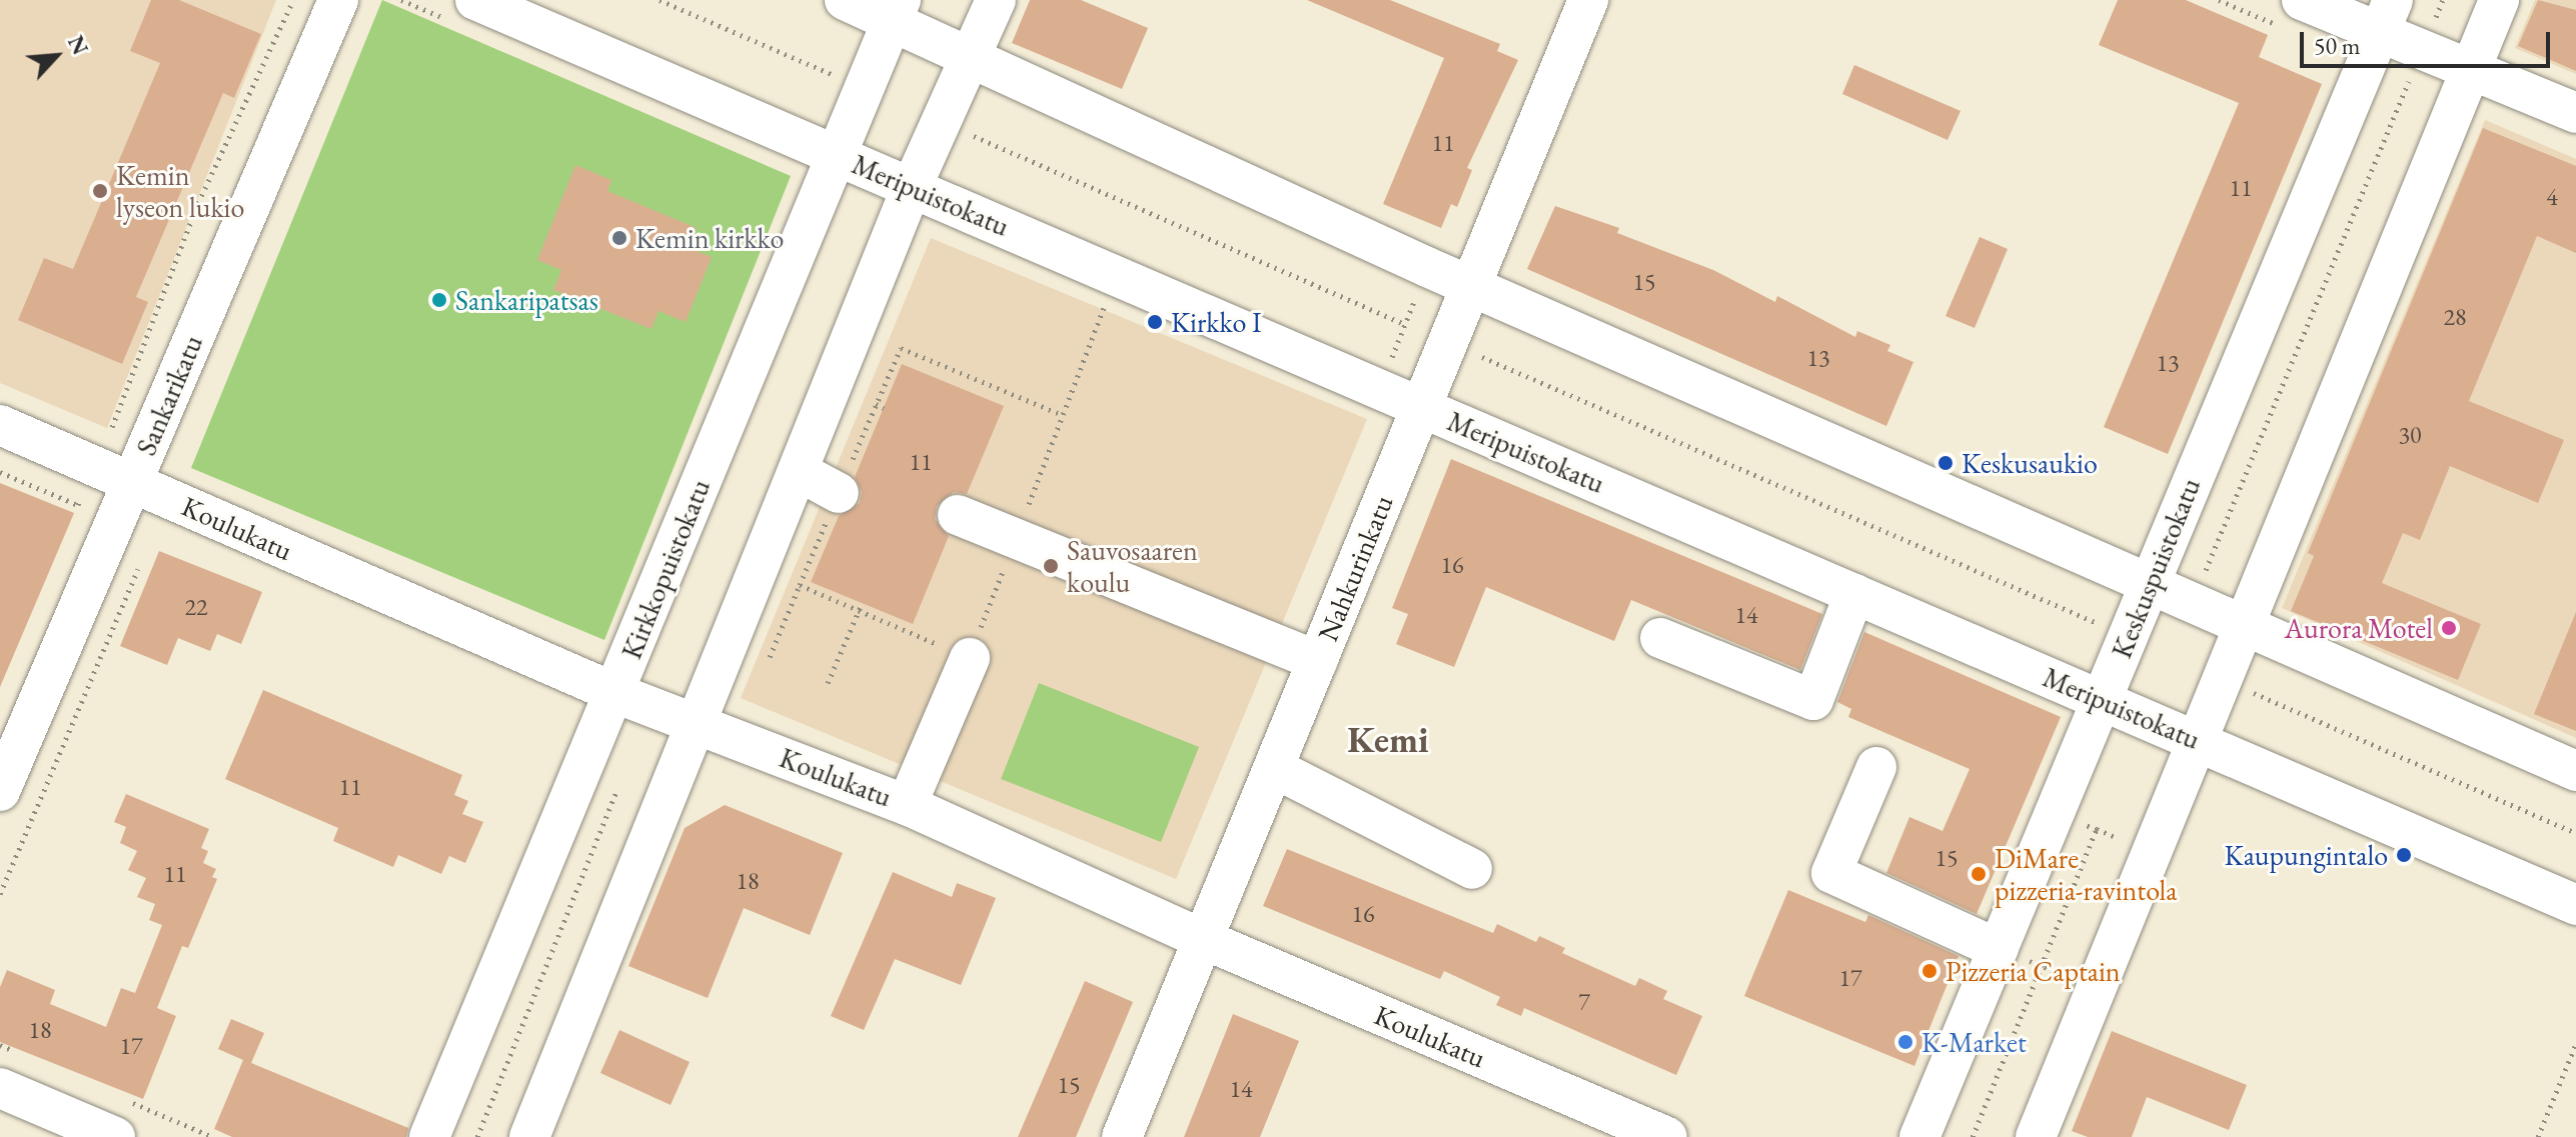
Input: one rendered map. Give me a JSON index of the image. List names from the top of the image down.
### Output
{
  "streets": {
    "street": [
      "Meripuistokatu",
      "Sankarikatu",
      "Koulukatu",
      "Nahkurinkatu",
      "Keskuspuistokatu",
      "Kirkkopuistokatu"
    ]
  },
  "crossings": [
    ["Meripuistokatu", "Nahkurinkatu"],
    ["Meripuistokatu", "Keskuspuistokatu"],
    ["Meripuistokatu", "Kirkkopuistokatu"],
    ["Sankarikatu", "Koulukatu"],
    ["Koulukatu", "Nahkurinkatu"],
    ["Koulukatu", "Kirkkopuistokatu"]
  ],
  "districts": ["Kemi"],
  "places": [
    "Kemin lyseon lukio",
    "Kemin kirkko",
    "Sankaripatsas",
    "Kirkko I",
    "Keskusaukio",
    "Sauvosaaren koulu",
    "Aurora Motel",
    "Kaupungintalo",
    "DiMare pizzeria-ravintola",
    "Pizzeria Captain",
    "K-Market"
  ],
  "house_numbers": [
    "11",
    "11",
    "4",
    "15",
    "28",
    "13",
    "13",
    "30",
    "11",
    "16",
    "22",
    "14",
    "11",
    "15",
    "11",
    "18",
    "16",
    "17",
    "7",
    "18",
    "17",
    "15",
    "14"
  ],
  "scale_bar": "50 m",
  "north": "top right"
}
